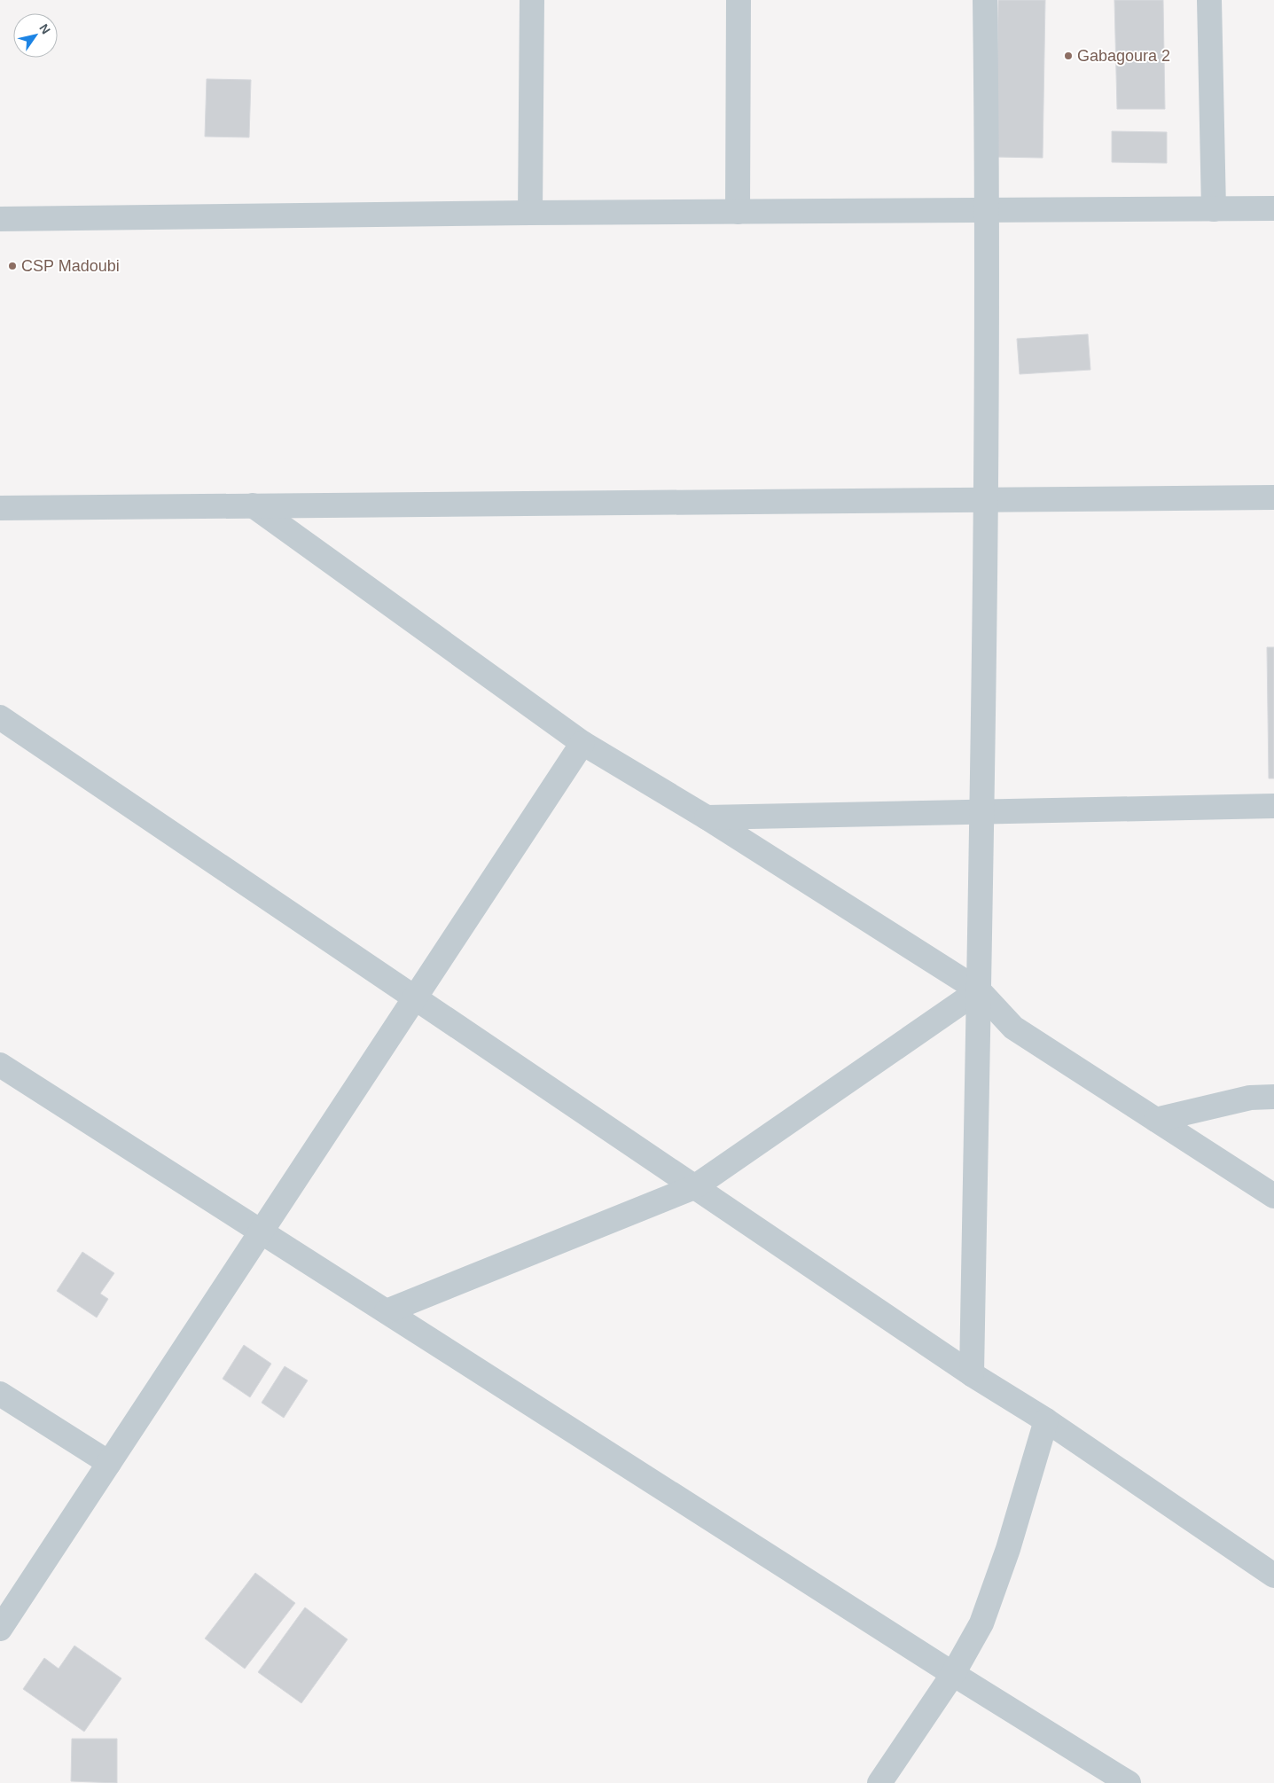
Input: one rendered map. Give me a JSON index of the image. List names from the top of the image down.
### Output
{
  "places": ["Gabagoura 2", "CSP Madoubi"],
  "north": "top right"
}
